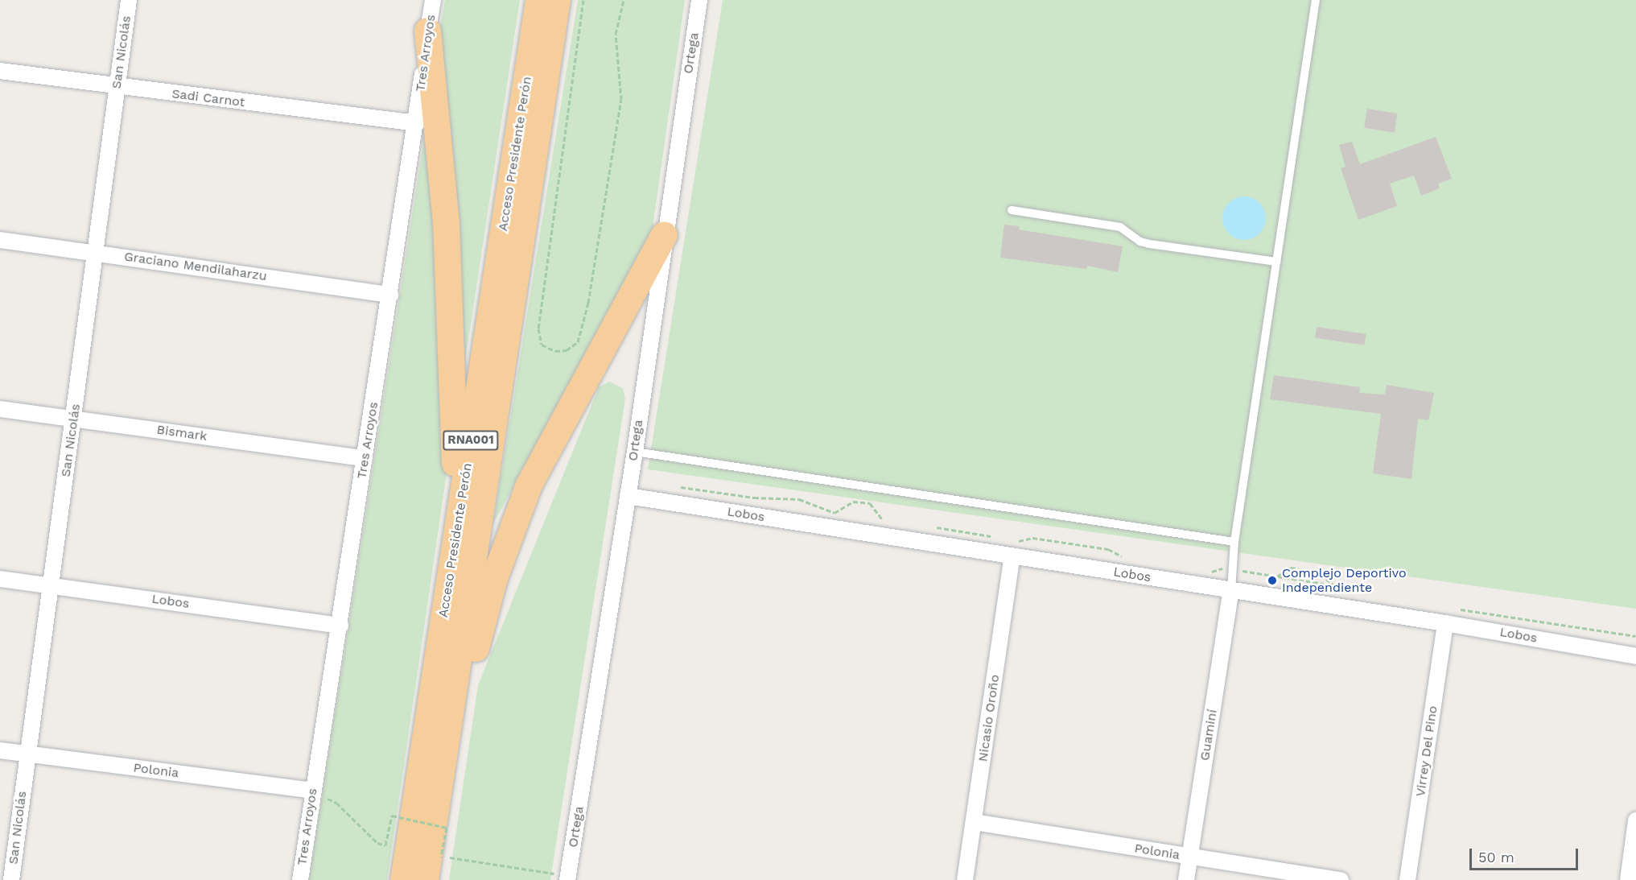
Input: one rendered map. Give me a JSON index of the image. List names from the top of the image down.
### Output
{
  "streets": {
    "highway": ["Acceso Presidente Perón", "RNA001"],
    "street": [
      "San Nicolás",
      "Tres Arroyos",
      "Ortega",
      "Sadi Carnot",
      "Graciano Mendilaharzu",
      "Bismark",
      "Lobos",
      "Nicasio Oroño",
      "Guaminí",
      "Virrey Del Pino",
      "Polonia"
    ]
  },
  "crossings": [
    ["San Nicolás", "Sadi Carnot"],
    ["San Nicolás", "Graciano Mendilaharzu"],
    ["San Nicolás", "Bismark"],
    ["San Nicolás", "Lobos"],
    ["San Nicolás", "Polonia"],
    ["Tres Arroyos", "Sadi Carnot"],
    ["Tres Arroyos", "Graciano Mendilaharzu"],
    ["Tres Arroyos", "Bismark"],
    ["Tres Arroyos", "Lobos"],
    ["Tres Arroyos", "Polonia"],
    ["Ortega", "Lobos"],
    ["Lobos", "Nicasio Oroño"],
    ["Lobos", "Guaminí"],
    ["Lobos", "Virrey Del Pino"],
    ["Nicasio Oroño", "Polonia"],
    ["Guaminí", "Polonia"]
  ],
  "places": ["Complejo Deportivo Independiente"],
  "scale_bar": "50 m"
}
